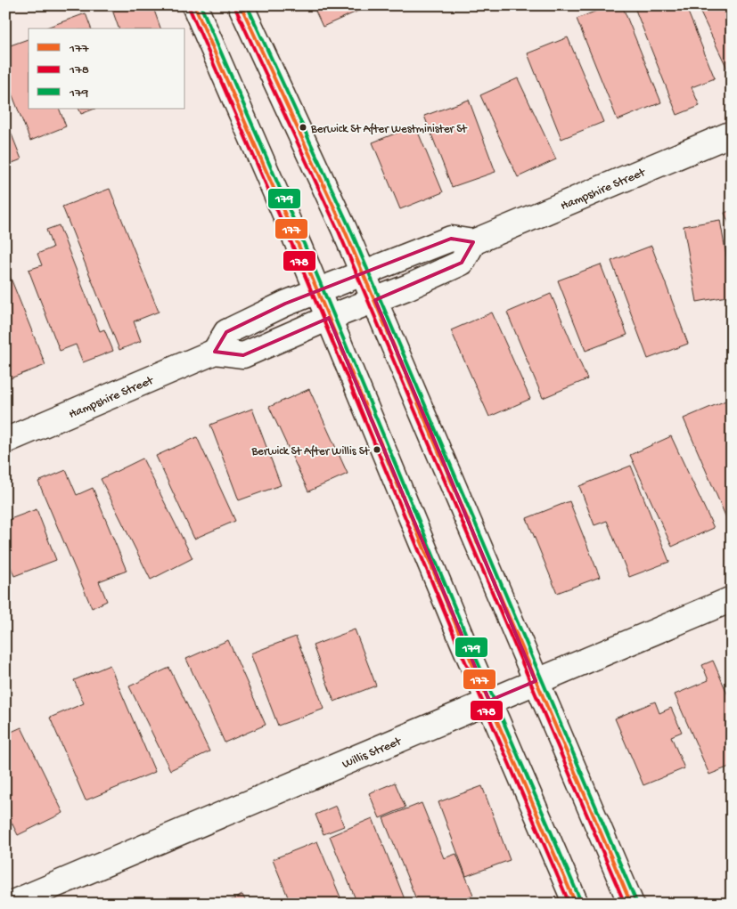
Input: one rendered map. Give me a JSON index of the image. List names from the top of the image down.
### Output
{
  "streets": {
    "main road": ["Hampshire Street", "Willis Street"]
  },
  "places": ["Berwick St After Westminister St", "Berwick St After Willis St"],
  "lines": ["transit line 177", "transit line 179", "transit line 178"],
  "legend": ["177", "178", "179"]
}
